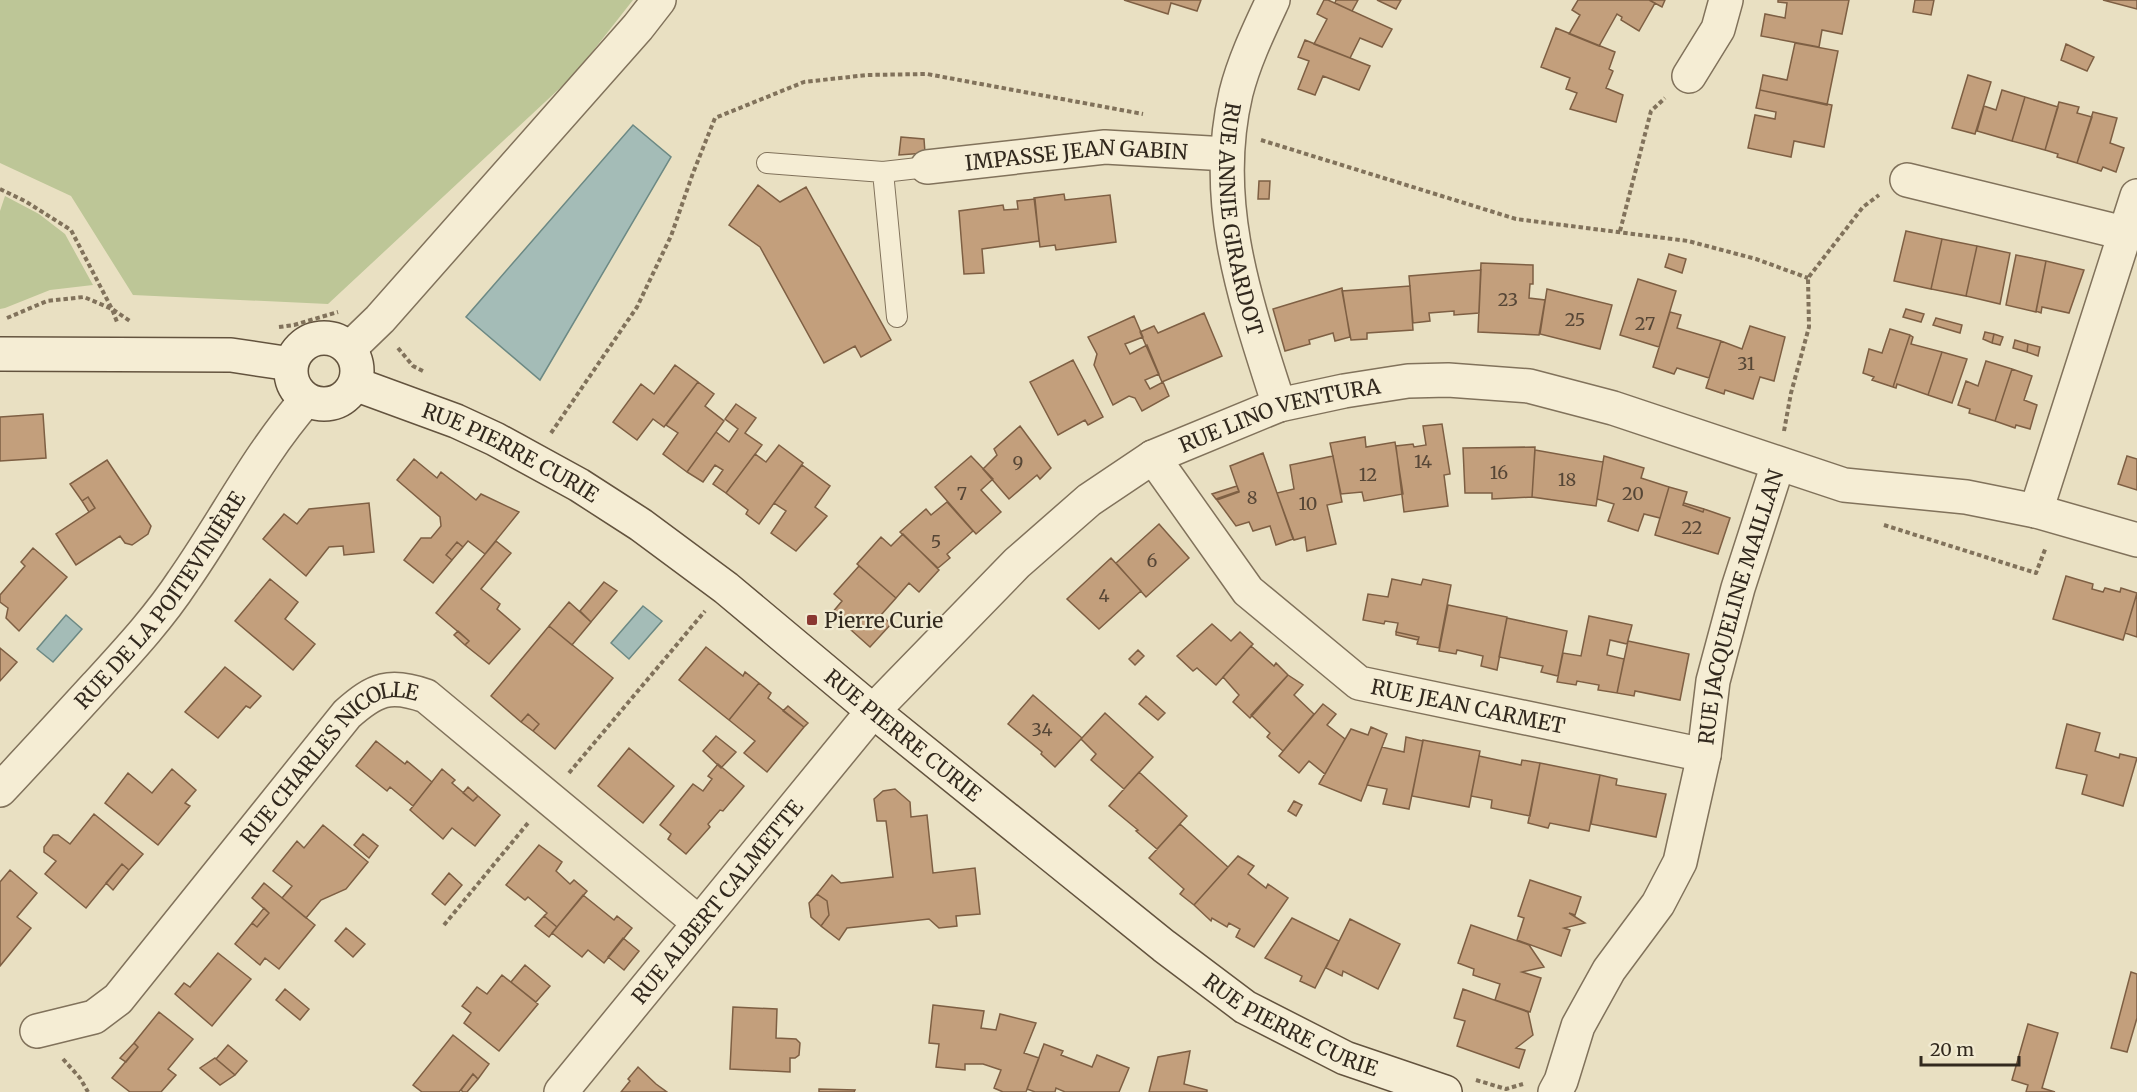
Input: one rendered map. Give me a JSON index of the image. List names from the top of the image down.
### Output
{
  "streets": {
    "street": [
      "IMPASSE JEAN GABIN",
      "RUE ANNIE GIRARDOT",
      "RUE LINO VENTURA",
      "RUE PIERRE CURIE",
      "RUE DE LA POITEVINIÈRE",
      "RUE JACQUELINE MAILLAN",
      "RUE JEAN CARMET",
      "RUE CHARLES NICOLLE",
      "RUE ALBERT CALMETTE"
    ]
  },
  "crossings": [
    ["IMPASSE JEAN GABIN", "RUE ANNIE GIRARDOT"],
    ["RUE ANNIE GIRARDOT", "RUE LINO VENTURA"],
    ["RUE LINO VENTURA", "RUE PIERRE CURIE"],
    ["RUE LINO VENTURA", "RUE JACQUELINE MAILLAN"],
    ["RUE LINO VENTURA", "RUE JEAN CARMET"],
    ["RUE LINO VENTURA", "RUE ALBERT CALMETTE"],
    ["RUE PIERRE CURIE", "RUE DE LA POITEVINIÈRE"],
    ["RUE PIERRE CURIE", "RUE ALBERT CALMETTE"],
    ["RUE JACQUELINE MAILLAN", "RUE JEAN CARMET"],
    ["RUE CHARLES NICOLLE", "RUE ALBERT CALMETTE"]
  ],
  "places": {
    "transit": ["Pierre Curie"]
  },
  "house_numbers": [
    "23",
    "25",
    "27",
    "31",
    "14",
    "9",
    "16",
    "12",
    "18",
    "7",
    "20",
    "8",
    "10",
    "22",
    "5",
    "6",
    "4",
    "34"
  ],
  "scale_bar": "20 m"
}
